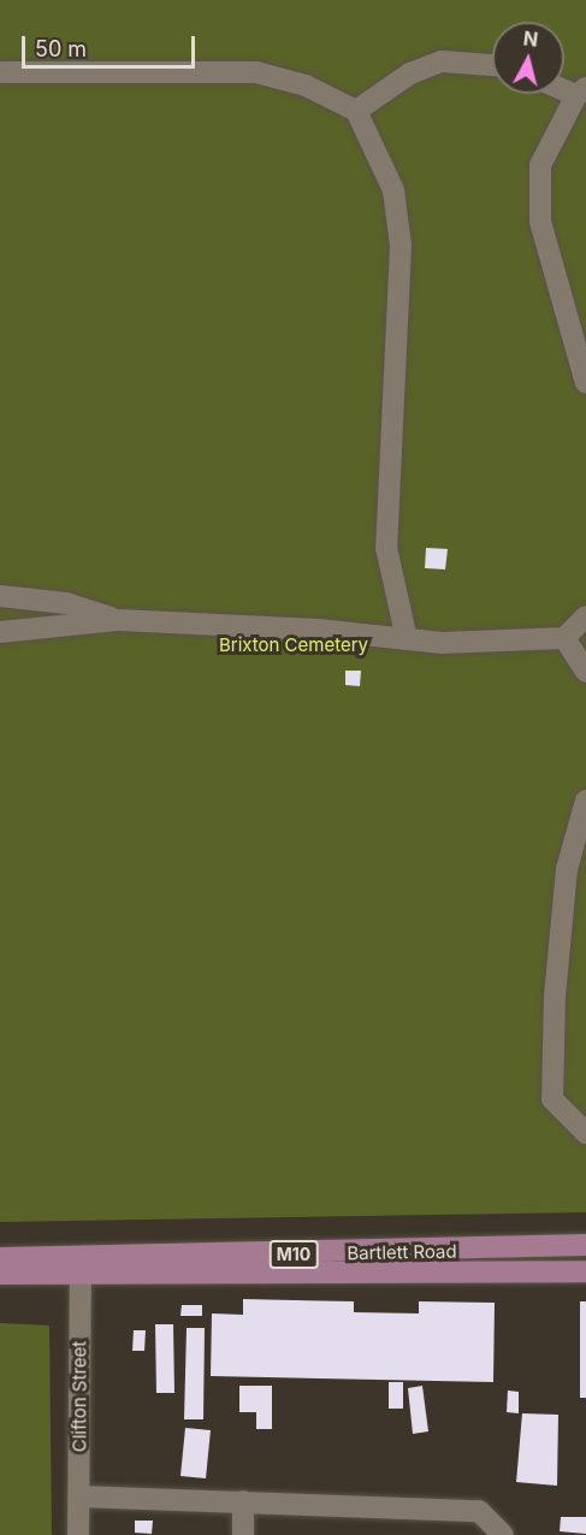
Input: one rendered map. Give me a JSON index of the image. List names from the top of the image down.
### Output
{
  "streets": {
    "main road": ["Bartlett Road", "M10"],
    "street": ["Clifton Street"]
  },
  "crossings": [
    ["Bartlett Road", "Clifton Street"]
  ],
  "parks": ["Brixton Cemetery"],
  "scale_bar": "50 m",
  "north": "top"
}
